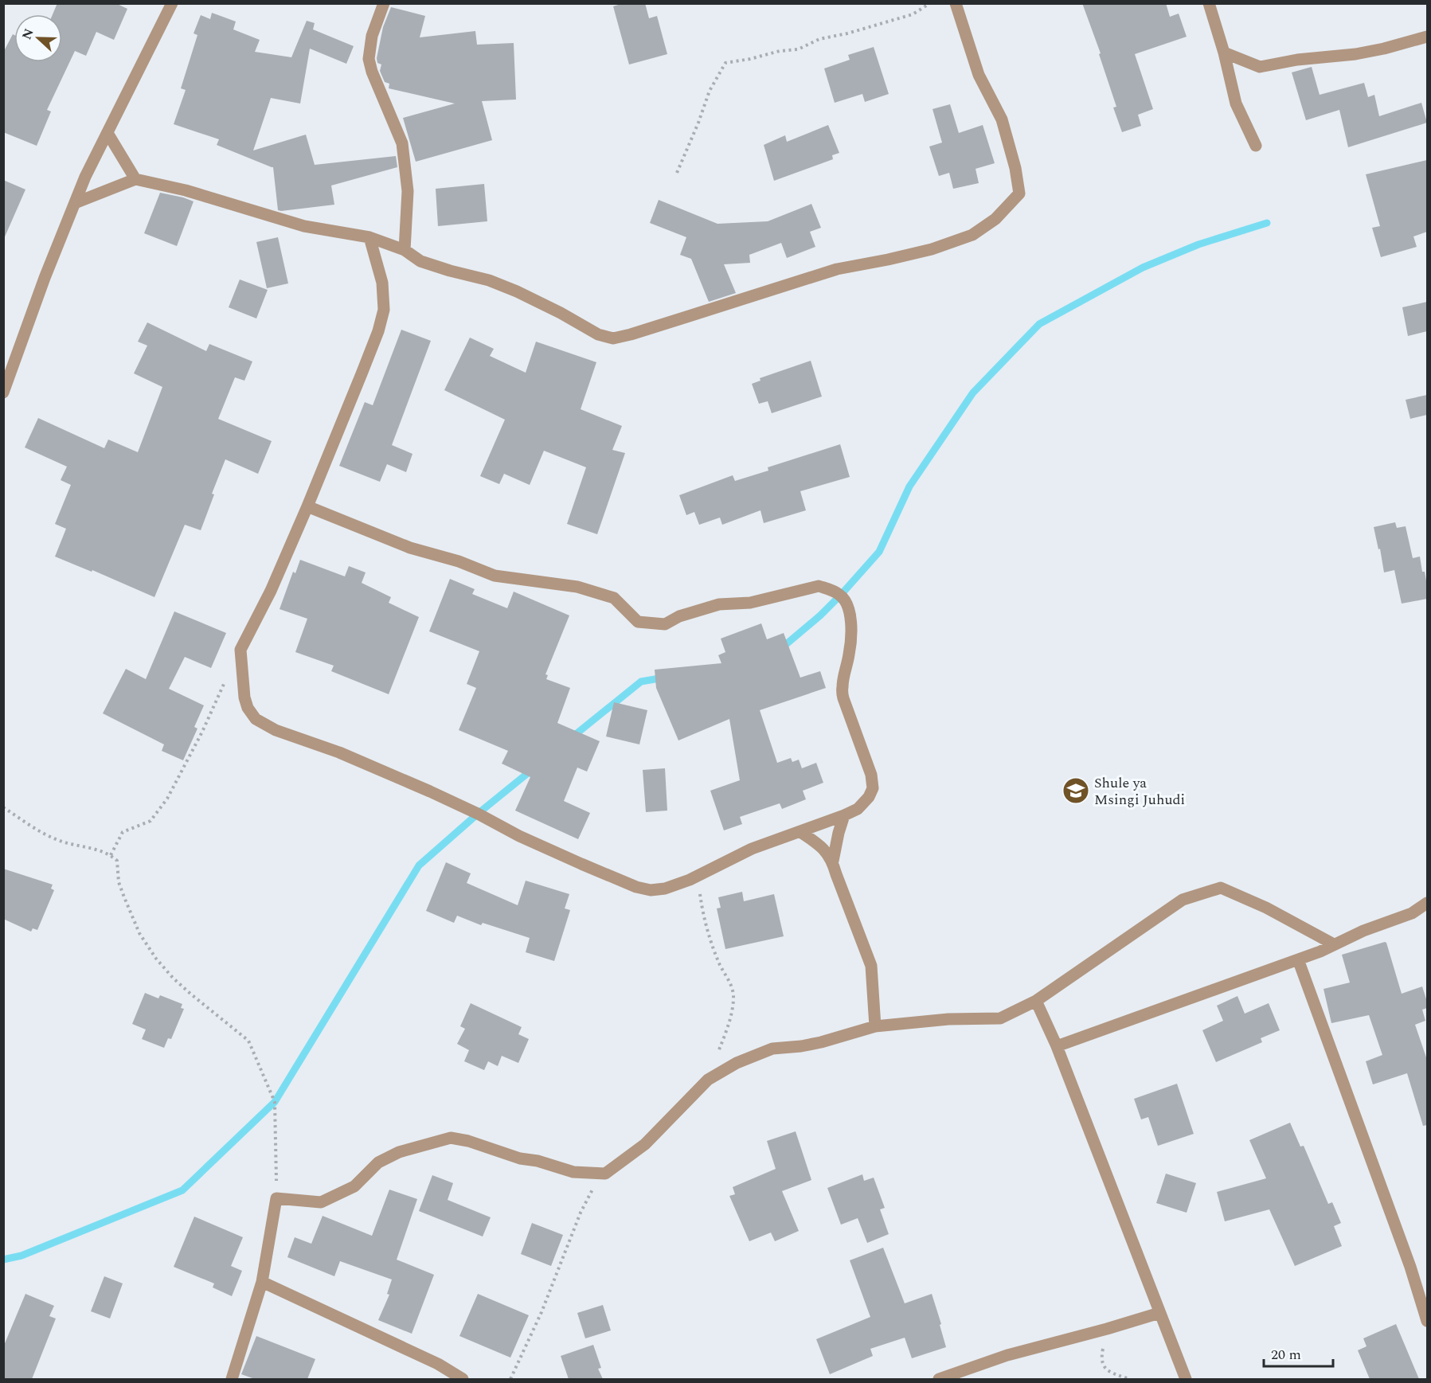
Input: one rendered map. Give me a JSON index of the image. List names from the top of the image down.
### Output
{
  "places": {
    "school or university": ["Shule ya Msingi Juhudi"]
  },
  "scale_bar": "20 m",
  "north": "left"
}
